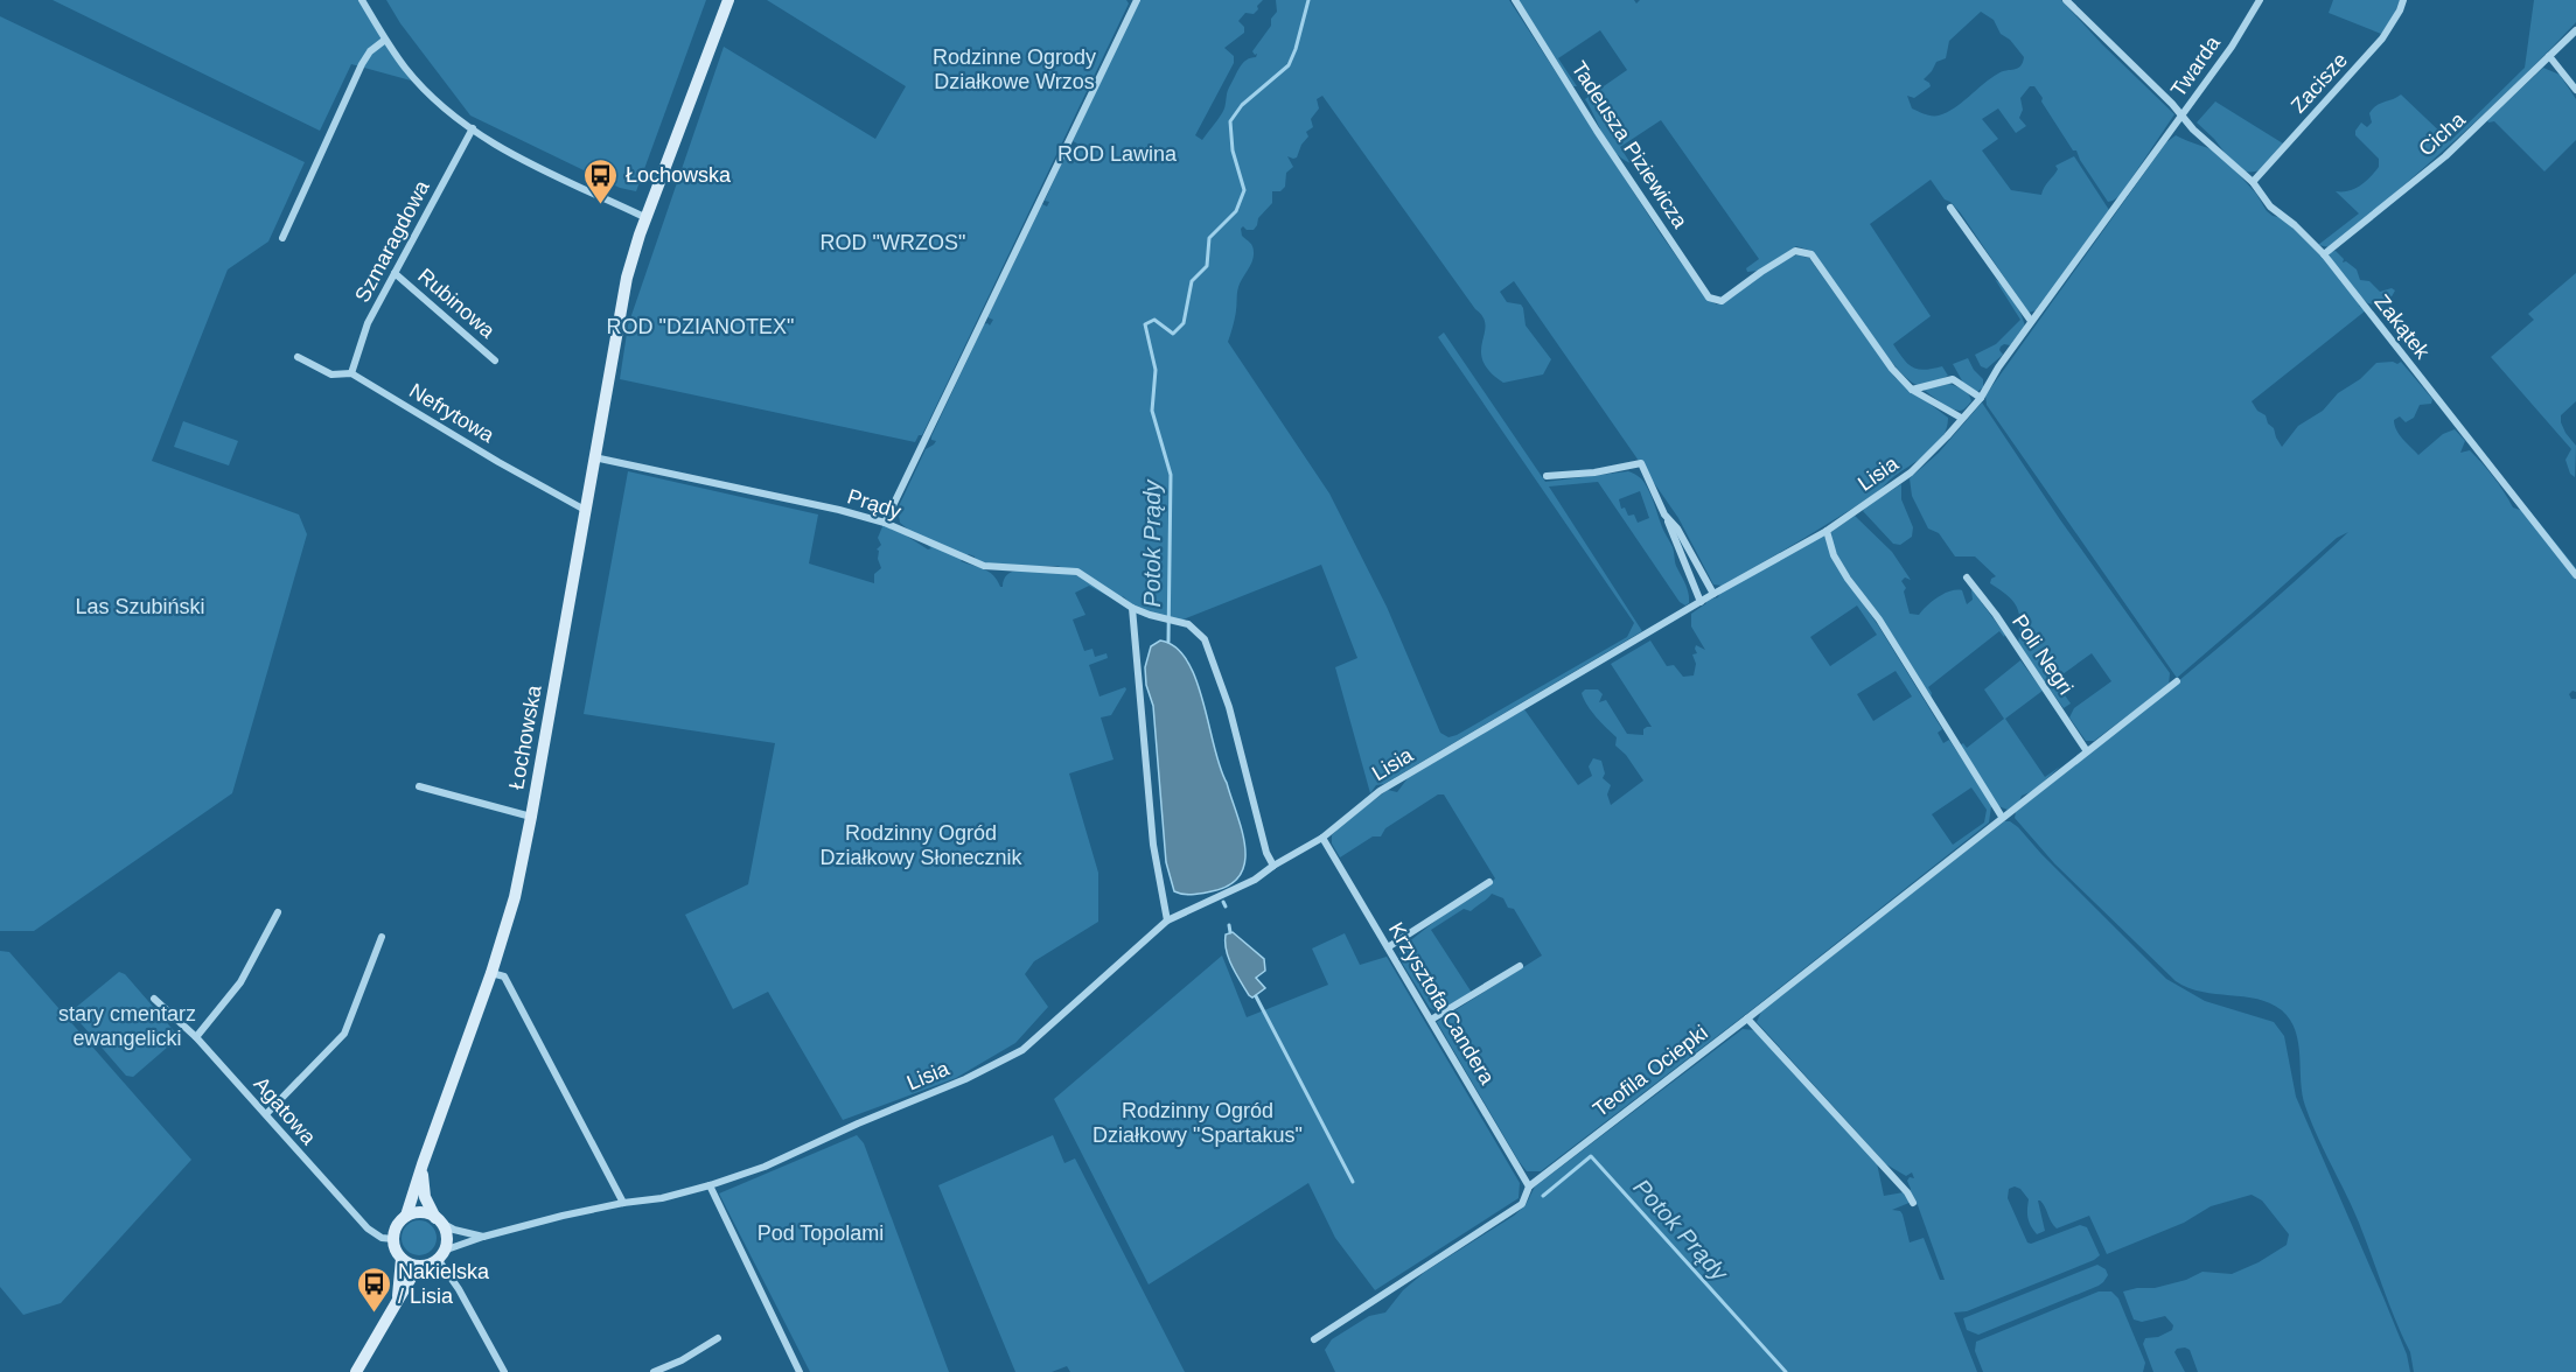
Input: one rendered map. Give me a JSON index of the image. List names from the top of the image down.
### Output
{
  "streets": {
    "main road": ["Łochowska"],
    "street": [
      "Twarda",
      "Zacisze",
      "Cicha",
      "Tadeusza Piziewicza",
      "Szmaragdowa",
      "Rubinowa",
      "Zakątek",
      "Nefrytowa",
      "Lisia",
      "Prądy",
      "Poli Negri",
      "Krzysztofa Candera",
      "Teofila Ociepki",
      "Agatowa"
    ]
  },
  "crossings": [
    ["Twarda", "Zakątek"],
    ["Twarda", "Lisia"],
    ["Zacisze", "Zakątek"],
    ["Cicha", "Zakątek"],
    ["Szmaragdowa", "Rubinowa"],
    ["Szmaragdowa", "Nefrytowa"],
    ["Zakątek", "Lisia"],
    ["Nefrytowa", "Łochowska"],
    ["Lisia", "Prądy"],
    ["Lisia", "Łochowska"],
    ["Lisia", "Krzysztofa Candera"],
    ["Lisia", "Agatowa"],
    ["Prądy", "Łochowska"],
    ["Poli Negri", "Teofila Ociepki"],
    ["Łochowska", "Agatowa"],
    ["Krzysztofa Candera", "Teofila Ociepki"]
  ],
  "water": ["Potok Prądy"],
  "parks": [
    "Rodzinne Ogrody Działkowe Wrzos",
    "ROD Lawina",
    "ROD \"WRZOS\"",
    "ROD \"DZIANOTEX\"",
    "Las Szubiński",
    "Rodzinny Ogród Działkowy Słonecznik",
    "stary cmentarz ewangelicki",
    "Rodzinny Ogród Działkowy \"Spartakus\"",
    "Pod Topolami"
  ],
  "places": {
    "bus stop": ["Łochowska", "Nakielska / Lisia"]
  }
}
